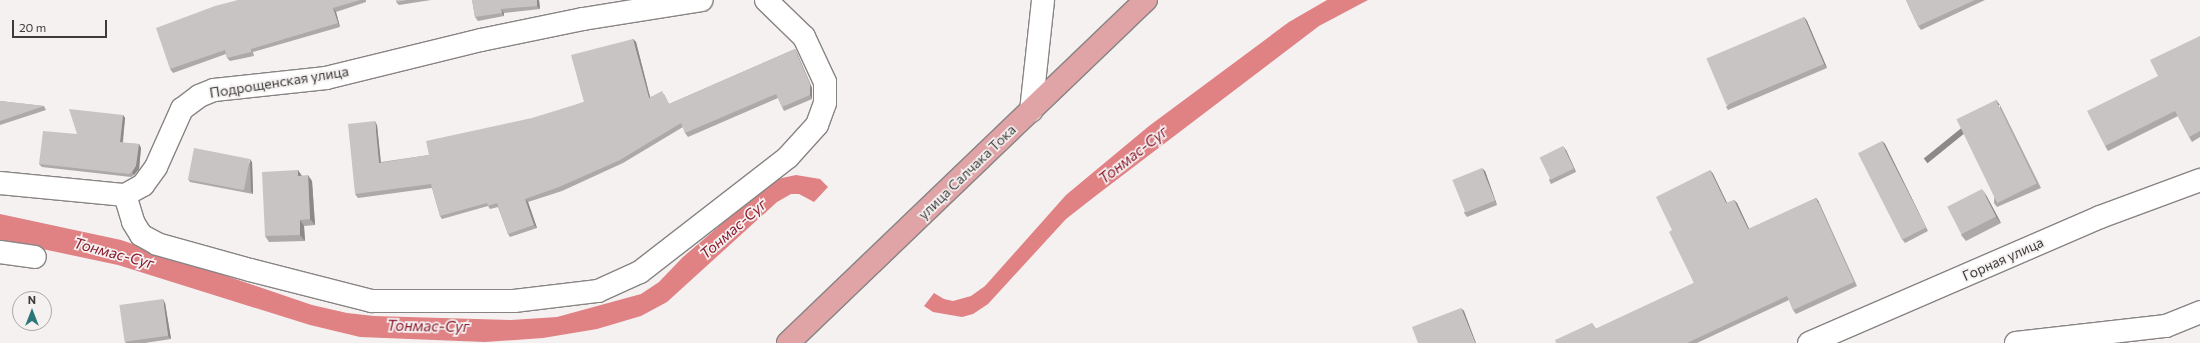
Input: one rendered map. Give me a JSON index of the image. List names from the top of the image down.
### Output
{
  "streets": {
    "main road": ["улица Салчака Тока"],
    "street": ["Подрощенская улица", "Горная улица"]
  },
  "water": ["Тонмас-Суг"],
  "scale_bar": "20 m",
  "north": "top"
}
